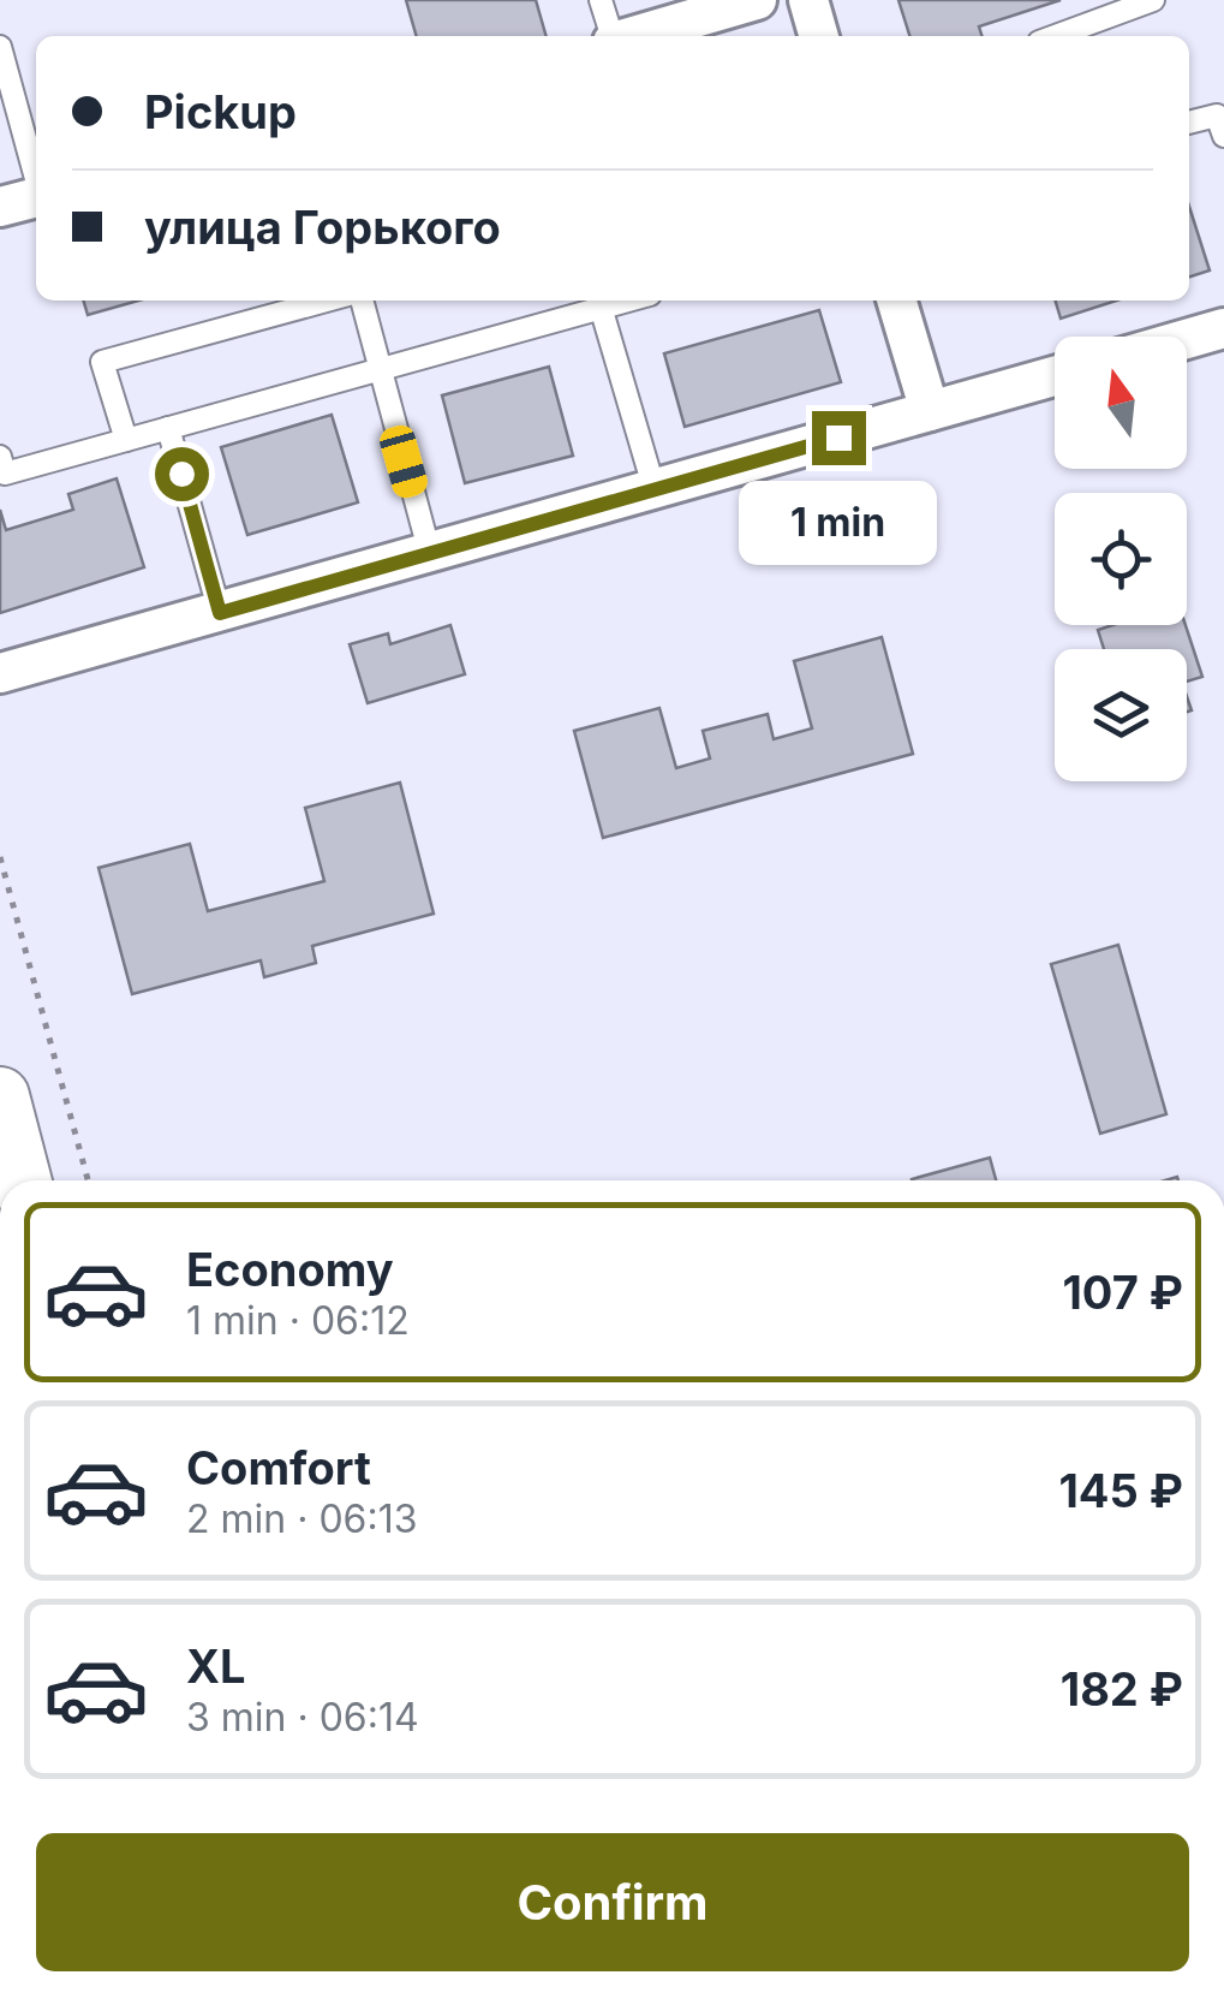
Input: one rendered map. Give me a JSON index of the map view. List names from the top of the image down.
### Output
{
  "north": "top",
  "page": {
    "banner": ["Pickup", "улица Горького"],
    "bubble": "1 min",
    "list": [
      {
        "name": "Economy",
        "note": "1 min · 06:12",
        "value": "107 ₽"
      },
      {
        "name": "Comfort",
        "note": "2 min · 06:13",
        "value": "145 ₽"
      },
      {
        "name": "XL",
        "note": "3 min · 06:14",
        "value": "182 ₽"
      }
    ],
    "buttons": "Confirm"
  }
}
